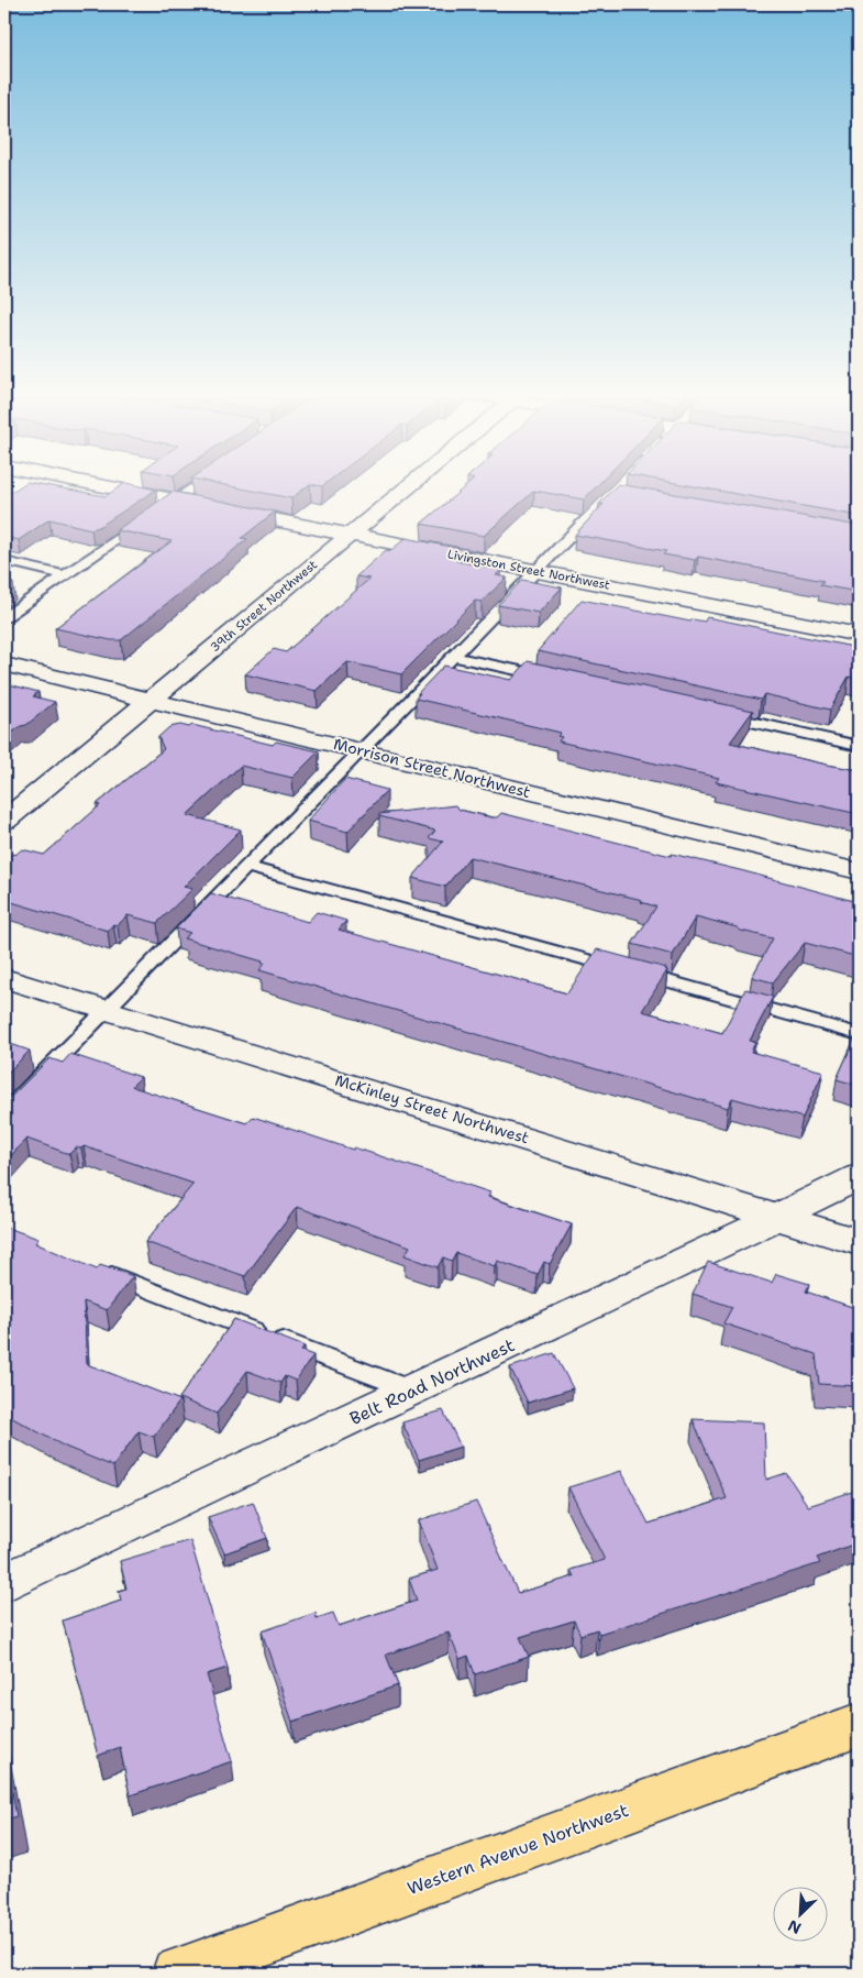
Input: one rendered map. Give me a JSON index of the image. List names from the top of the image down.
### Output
{
  "streets": {
    "main road": ["Western Avenue Northwest"],
    "street": [
      "Livingston Street Northwest",
      "39th Street Northwest",
      "Morrison Street Northwest",
      "McKinley Street Northwest",
      "Belt Road Northwest"
    ]
  },
  "crossings": [
    ["Livingston Street Northwest", "39th Street Northwest"],
    ["39th Street Northwest", "Morrison Street Northwest"],
    ["McKinley Street Northwest", "Belt Road Northwest"]
  ],
  "north": "bottom left"
}
